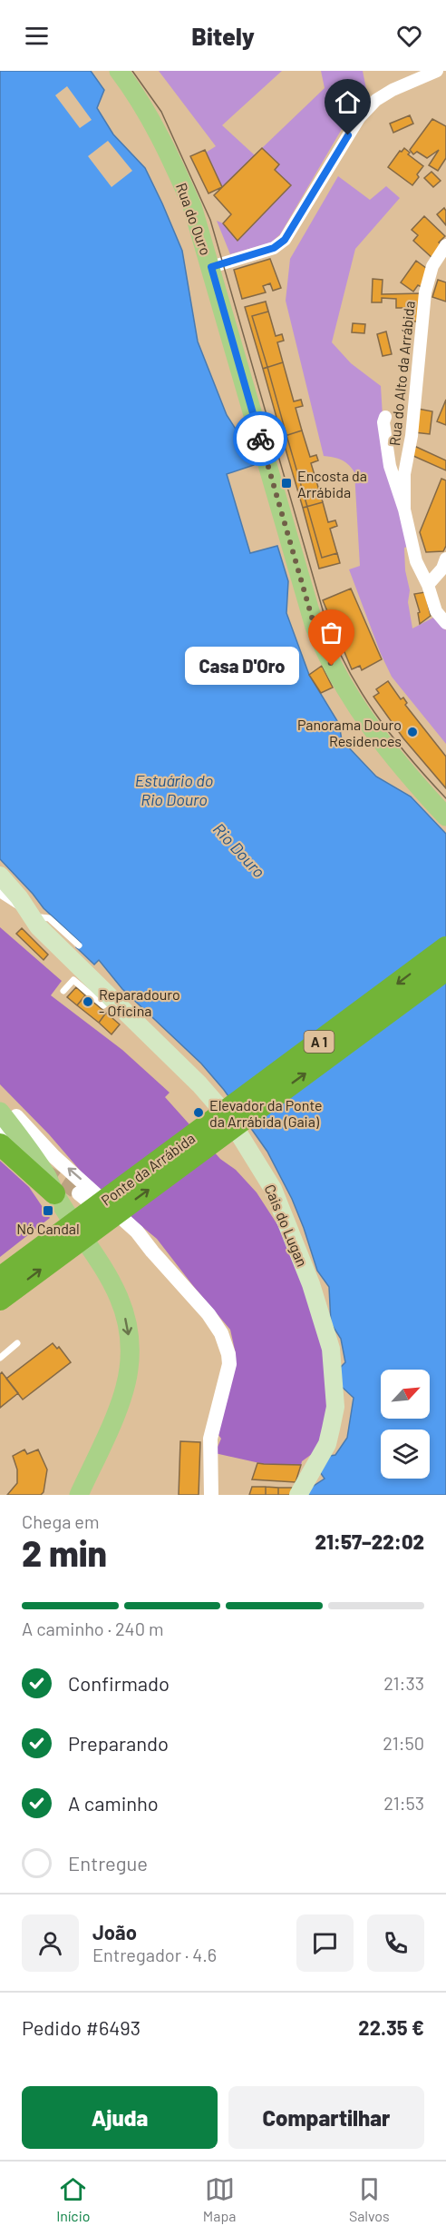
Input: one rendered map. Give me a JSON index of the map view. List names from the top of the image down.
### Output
{
  "streets": {
    "highway": ["A 1", "Ponte da Arrábida"],
    "main road": ["Rua do Ouro", "Cais do Lugan"],
    "street": ["Rua do Alto da Arrábida"]
  },
  "crossings": [
    ["A 1", "Ponte da Arrábida"]
  ],
  "water": ["Estuário do Rio Douro", "Rio Douro"],
  "places": {
    "transit": ["Encosta da Arrábida", "Nó Candal"],
    "other": [
      "Casa D'Oro",
      "Panorama Douro Residences",
      "Reparadouro - Oficina",
      "Elevador da Ponte da Arrábida (Gaia)"
    ]
  },
  "north": "top right",
  "page": {
    "header": "Bitely",
    "bubble": "Casa D'Oro",
    "heading": ["2 min", "Chega em", "21:57–22:02"],
    "panel": [
      "João",
      "Entregador · 4.6",
      "Pedido #6493",
      "22.35 €"
    ],
    "bar": "A caminho · 240 m",
    "list": [
      ["Confirmado", "21:33"],
      ["Preparando", "21:50"],
      ["A caminho", "21:53"],
      "Entregue"
    ],
    "buttons": ["Ajuda", "Compartilhar"],
    "tabs": ["Início", "Mapa", "Salvos"]
  }
}
